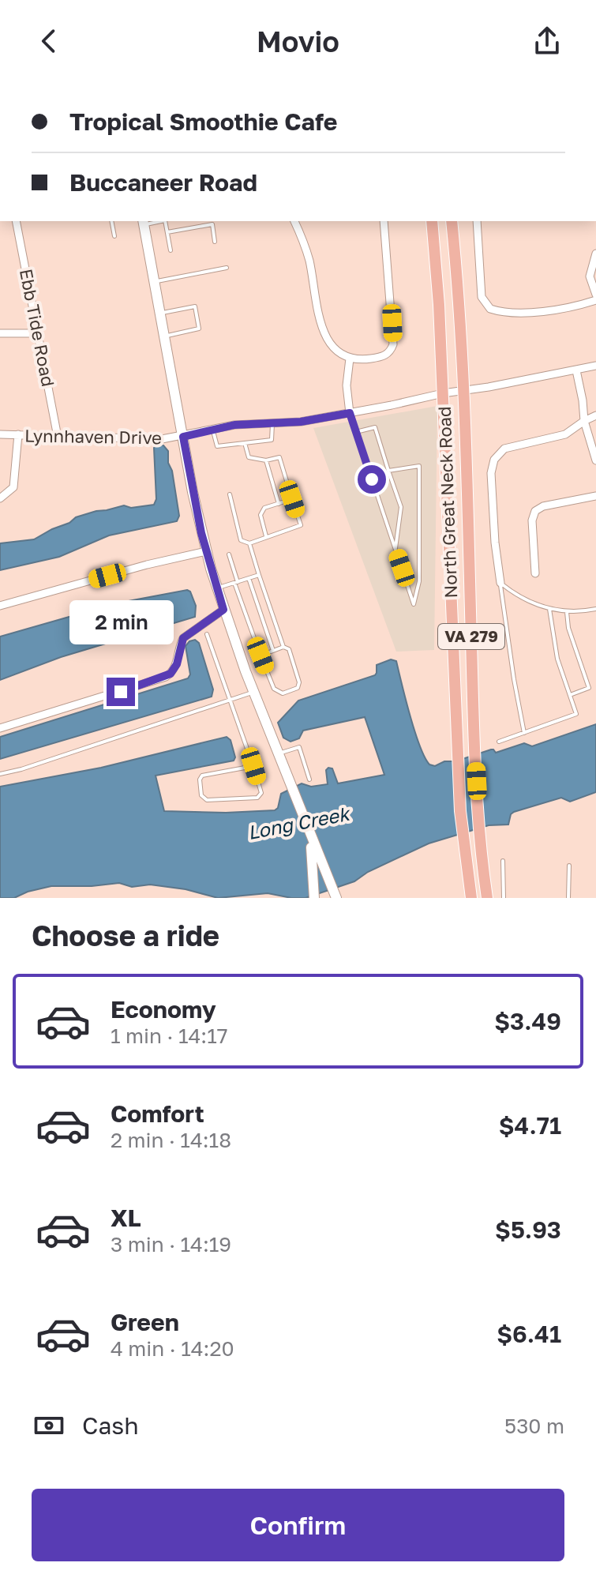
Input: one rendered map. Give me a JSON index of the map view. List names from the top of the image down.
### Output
{
  "streets": {
    "main road": ["North Great Neck Road", "VA 279"],
    "street": ["Ebb Tide Road", "Lynnhaven Drive"]
  },
  "crossings": [
    ["Ebb Tide Road", "Lynnhaven Drive"],
    ["Lynnhaven Drive", "North Great Neck Road"]
  ],
  "water": ["Long Creek"],
  "page": {
    "header": "Movio",
    "banner": ["Tropical Smoothie Cafe", "Buccaneer Road"],
    "bubble": "2 min",
    "heading": "Choose a ride",
    "list": [
      {
        "name": "Economy",
        "note": "1 min · 14:17",
        "value": "$3.49"
      },
      {
        "name": "Comfort",
        "note": "2 min · 14:18",
        "value": "$4.71"
      },
      {
        "name": "XL",
        "note": "3 min · 14:19",
        "value": "$5.93"
      },
      {
        "name": "Green",
        "note": "4 min · 14:20",
        "value": "$6.41"
      }
    ],
    "pay": ["Cash", "530 m"],
    "buttons": "Confirm"
  }
}
